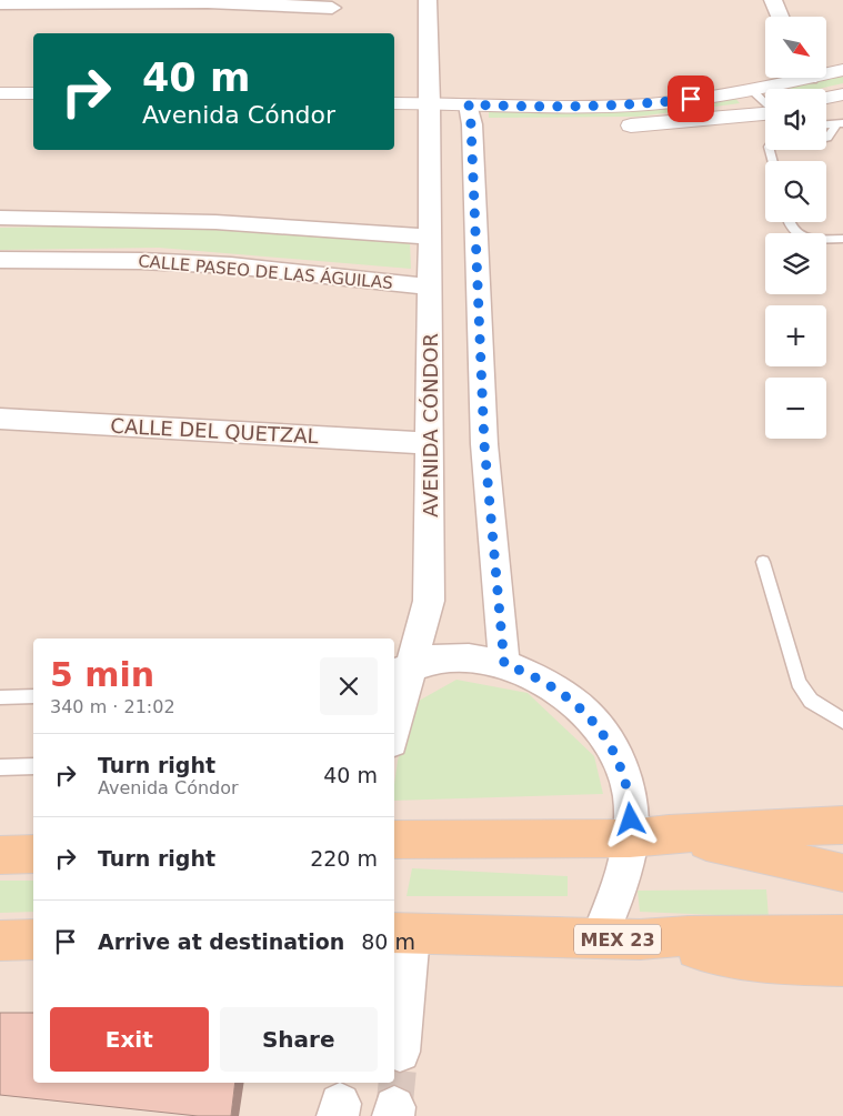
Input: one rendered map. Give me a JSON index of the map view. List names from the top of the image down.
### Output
{
  "streets": {
    "main road": ["MEX 23"],
    "street": ["CALLE PASEO DE LAS ÁGUILAS", "AVENIDA CÓNDOR", "CALLE DEL QUETZAL"]
  },
  "crossings": [
    ["CALLE PASEO DE LAS ÁGUILAS", "AVENIDA CÓNDOR"],
    ["AVENIDA CÓNDOR", "CALLE DEL QUETZAL"]
  ],
  "north": "bottom right",
  "page": {
    "map_buttons": ["+", "−"],
    "turn": ["40 m", "Avenida Cóndor"],
    "heading": ["5 min", "340 m · 21:02"],
    "list": [
      {
        "name": "Turn right",
        "note": "Avenida Cóndor",
        "value": "40 m"
      },
      {
        "name": "Turn right",
        "value": "220 m"
      },
      {
        "name": "Arrive at destination",
        "value": "80 m"
      }
    ],
    "buttons": ["Exit", "Share"]
  }
}
